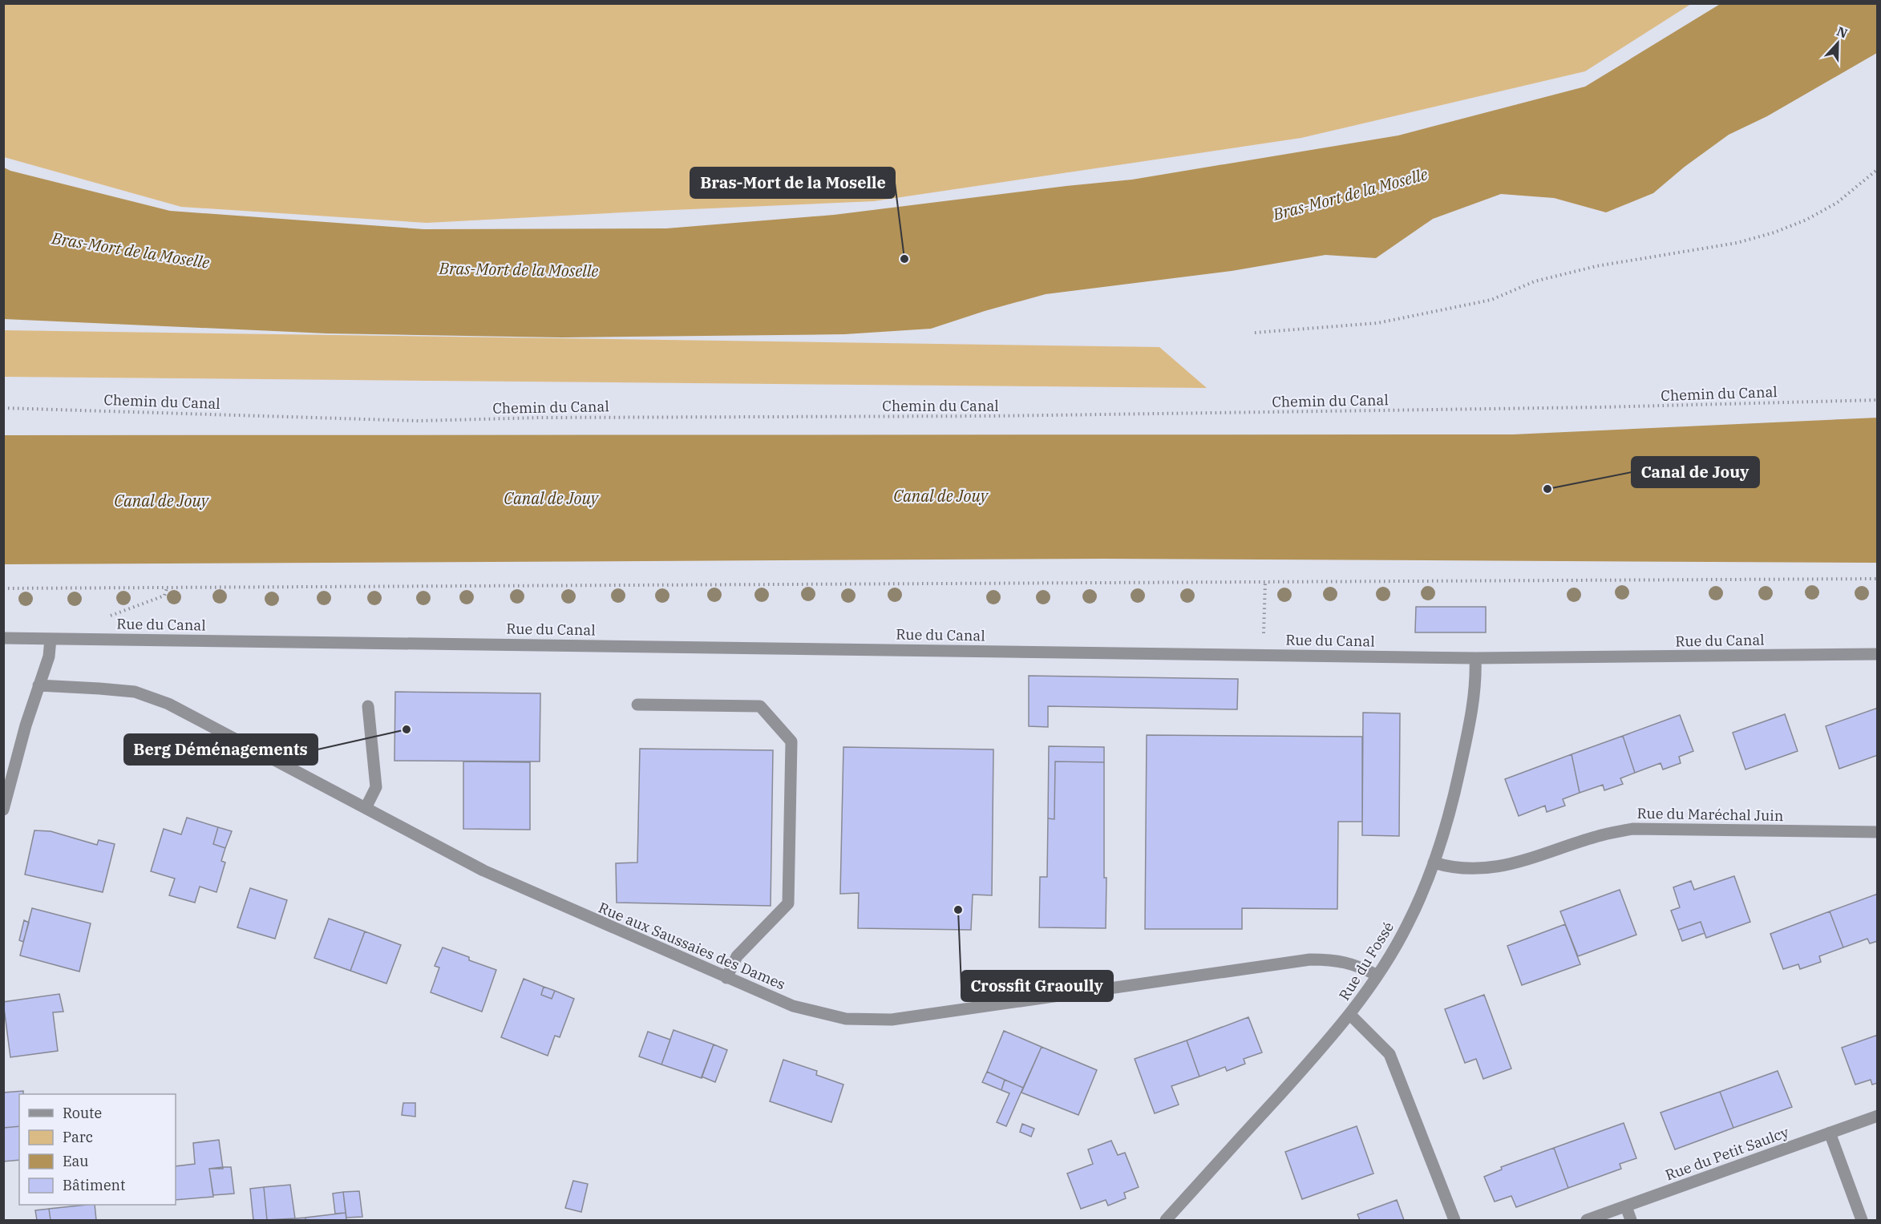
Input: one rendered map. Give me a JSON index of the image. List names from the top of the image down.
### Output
{
  "streets": {
    "street": [
      "Rue du Canal",
      "Rue du Maréchal Juin",
      "Rue aux Saussaies des Dames",
      "Rue du Fossé",
      "Rue du Petit Saulcy"
    ],
    "path": ["Chemin du Canal"]
  },
  "crossings": [
    ["Rue du Canal", "Rue du Fossé"],
    ["Rue du Maréchal Juin", "Rue du Fossé"],
    ["Rue aux Saussaies des Dames", "Rue du Fossé"]
  ],
  "water": ["Bras-Mort de la Moselle", "Canal de Jouy"],
  "places": [
    "Bras-Mort de la Moselle",
    "Canal de Jouy",
    "Berg Déménagements",
    "Crossfit Graoully"
  ],
  "legend": [
    "Route",
    "Parc",
    "Eau",
    "Bâtiment"
  ],
  "north": "top"
}
